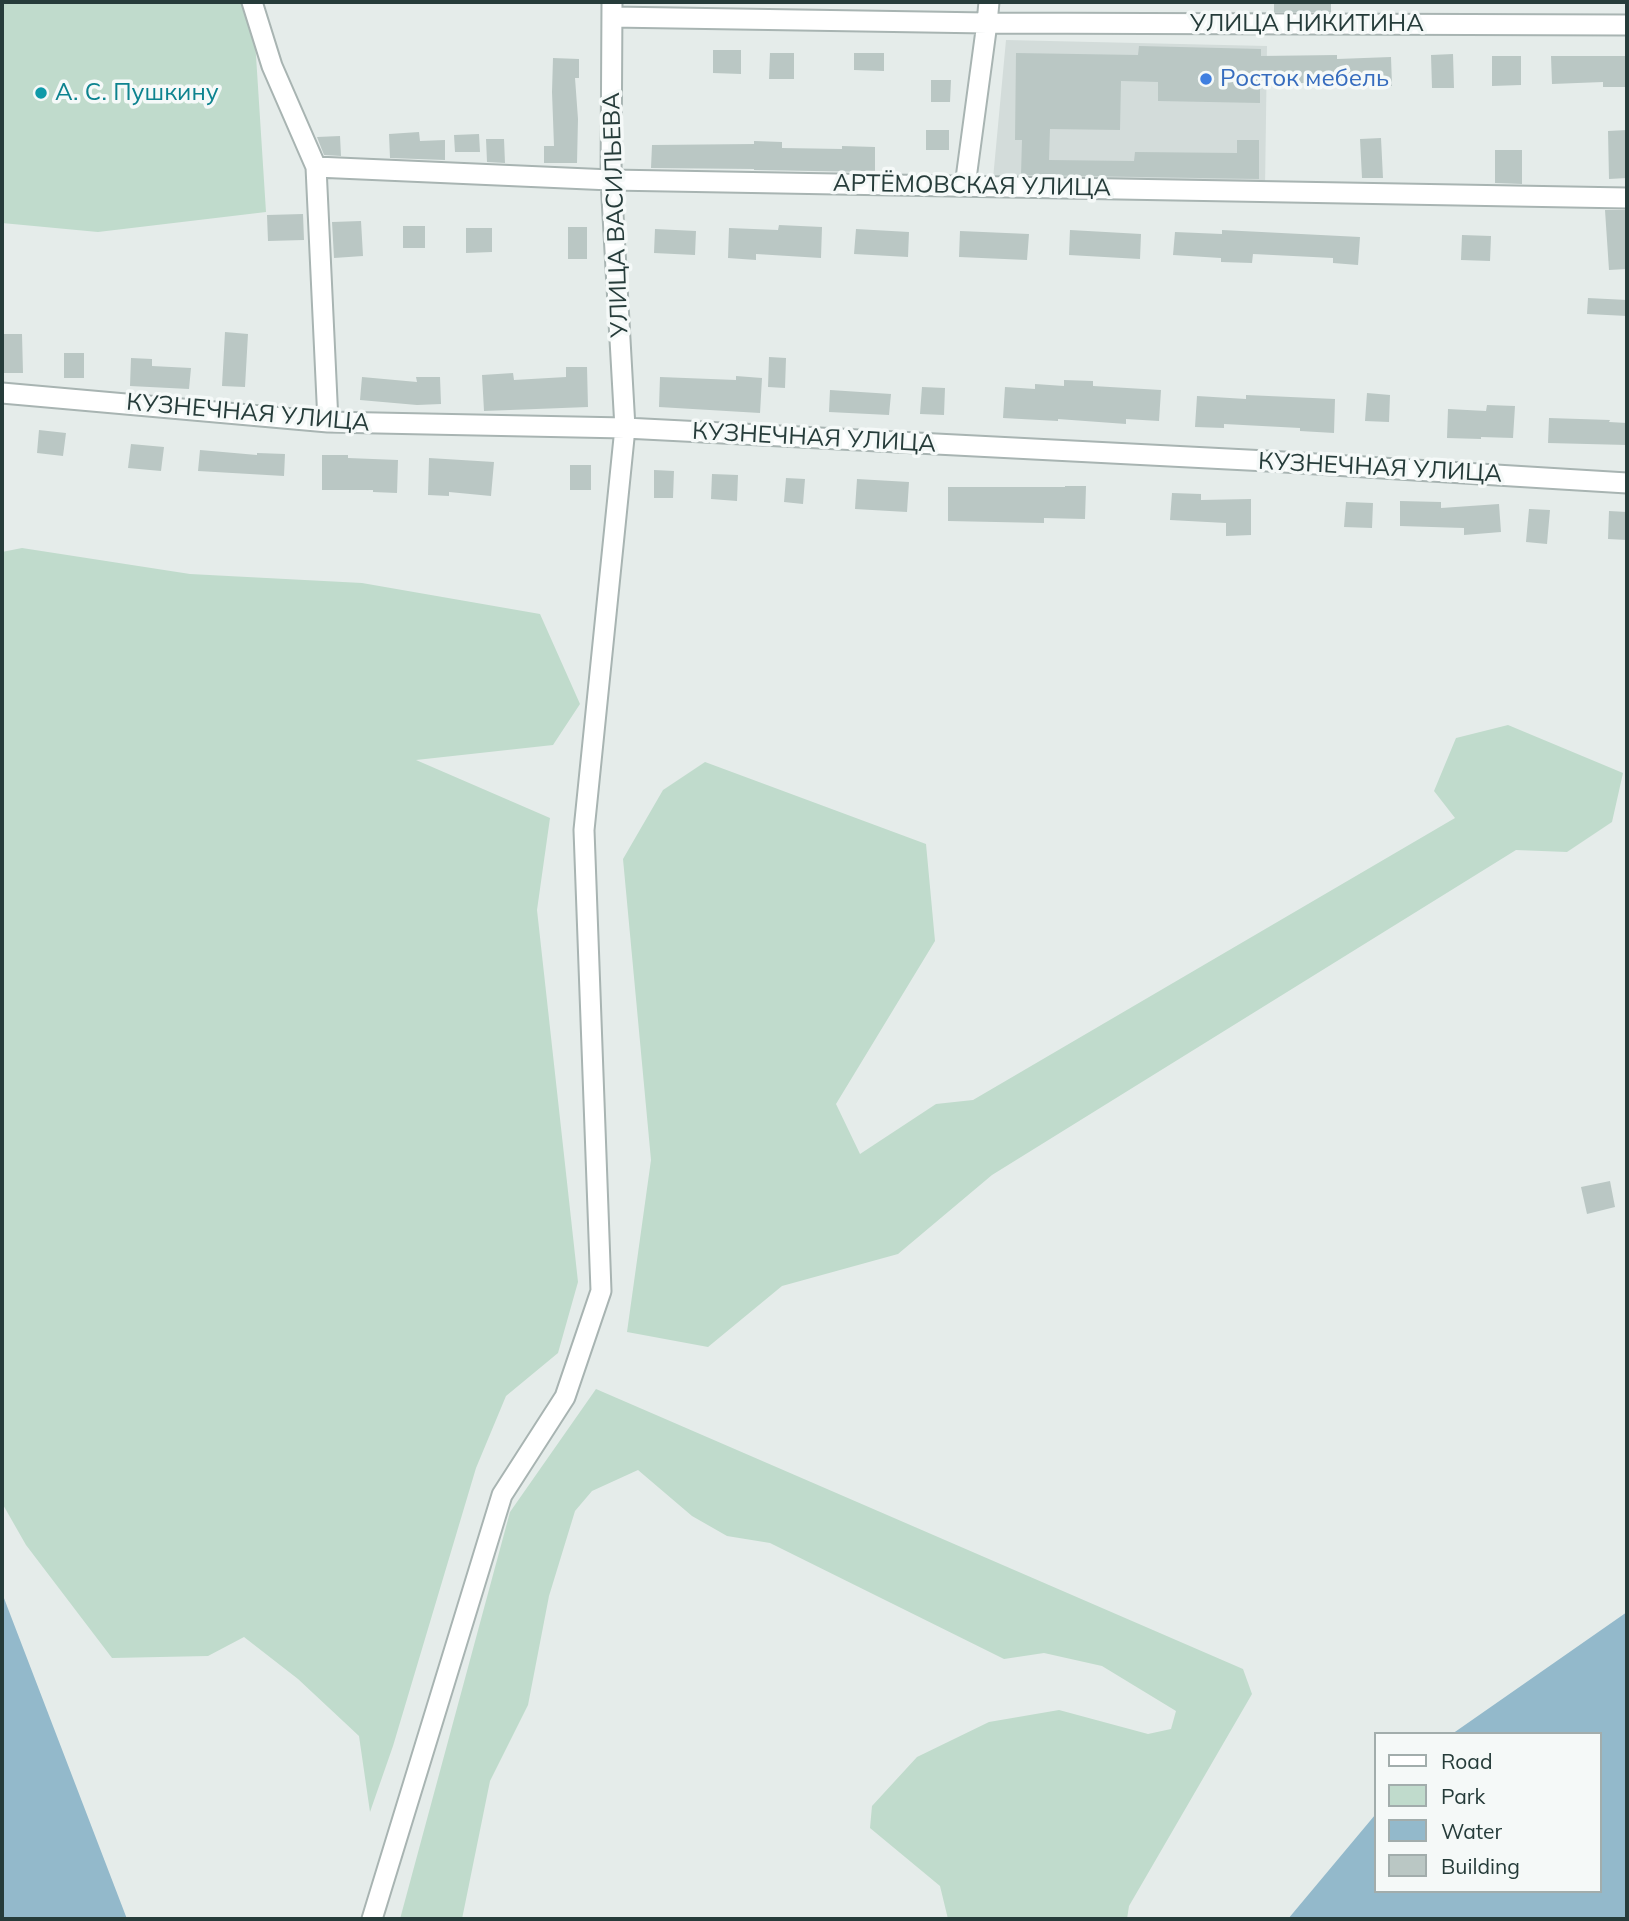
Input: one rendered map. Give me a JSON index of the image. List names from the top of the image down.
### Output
{
  "streets": {
    "street": [
      "УЛИЦА НИКИТИНА",
      "АРТЁМОВСКАЯ УЛИЦА",
      "УЛИЦА ВАСИЛЬЕВА",
      "КУЗНЕЧНАЯ УЛИЦА"
    ]
  },
  "crossings": [
    ["УЛИЦА НИКИТИНА", "УЛИЦА ВАСИЛЬЕВА"],
    ["АРТЁМОВСКАЯ УЛИЦА", "УЛИЦА ВАСИЛЬЕВА"],
    ["УЛИЦА ВАСИЛЬЕВА", "КУЗНЕЧНАЯ УЛИЦА"]
  ],
  "places": ["Росток мебель", "А. С. Пушкину"],
  "legend": [
    "Road",
    "Park",
    "Water",
    "Building"
  ]
}
